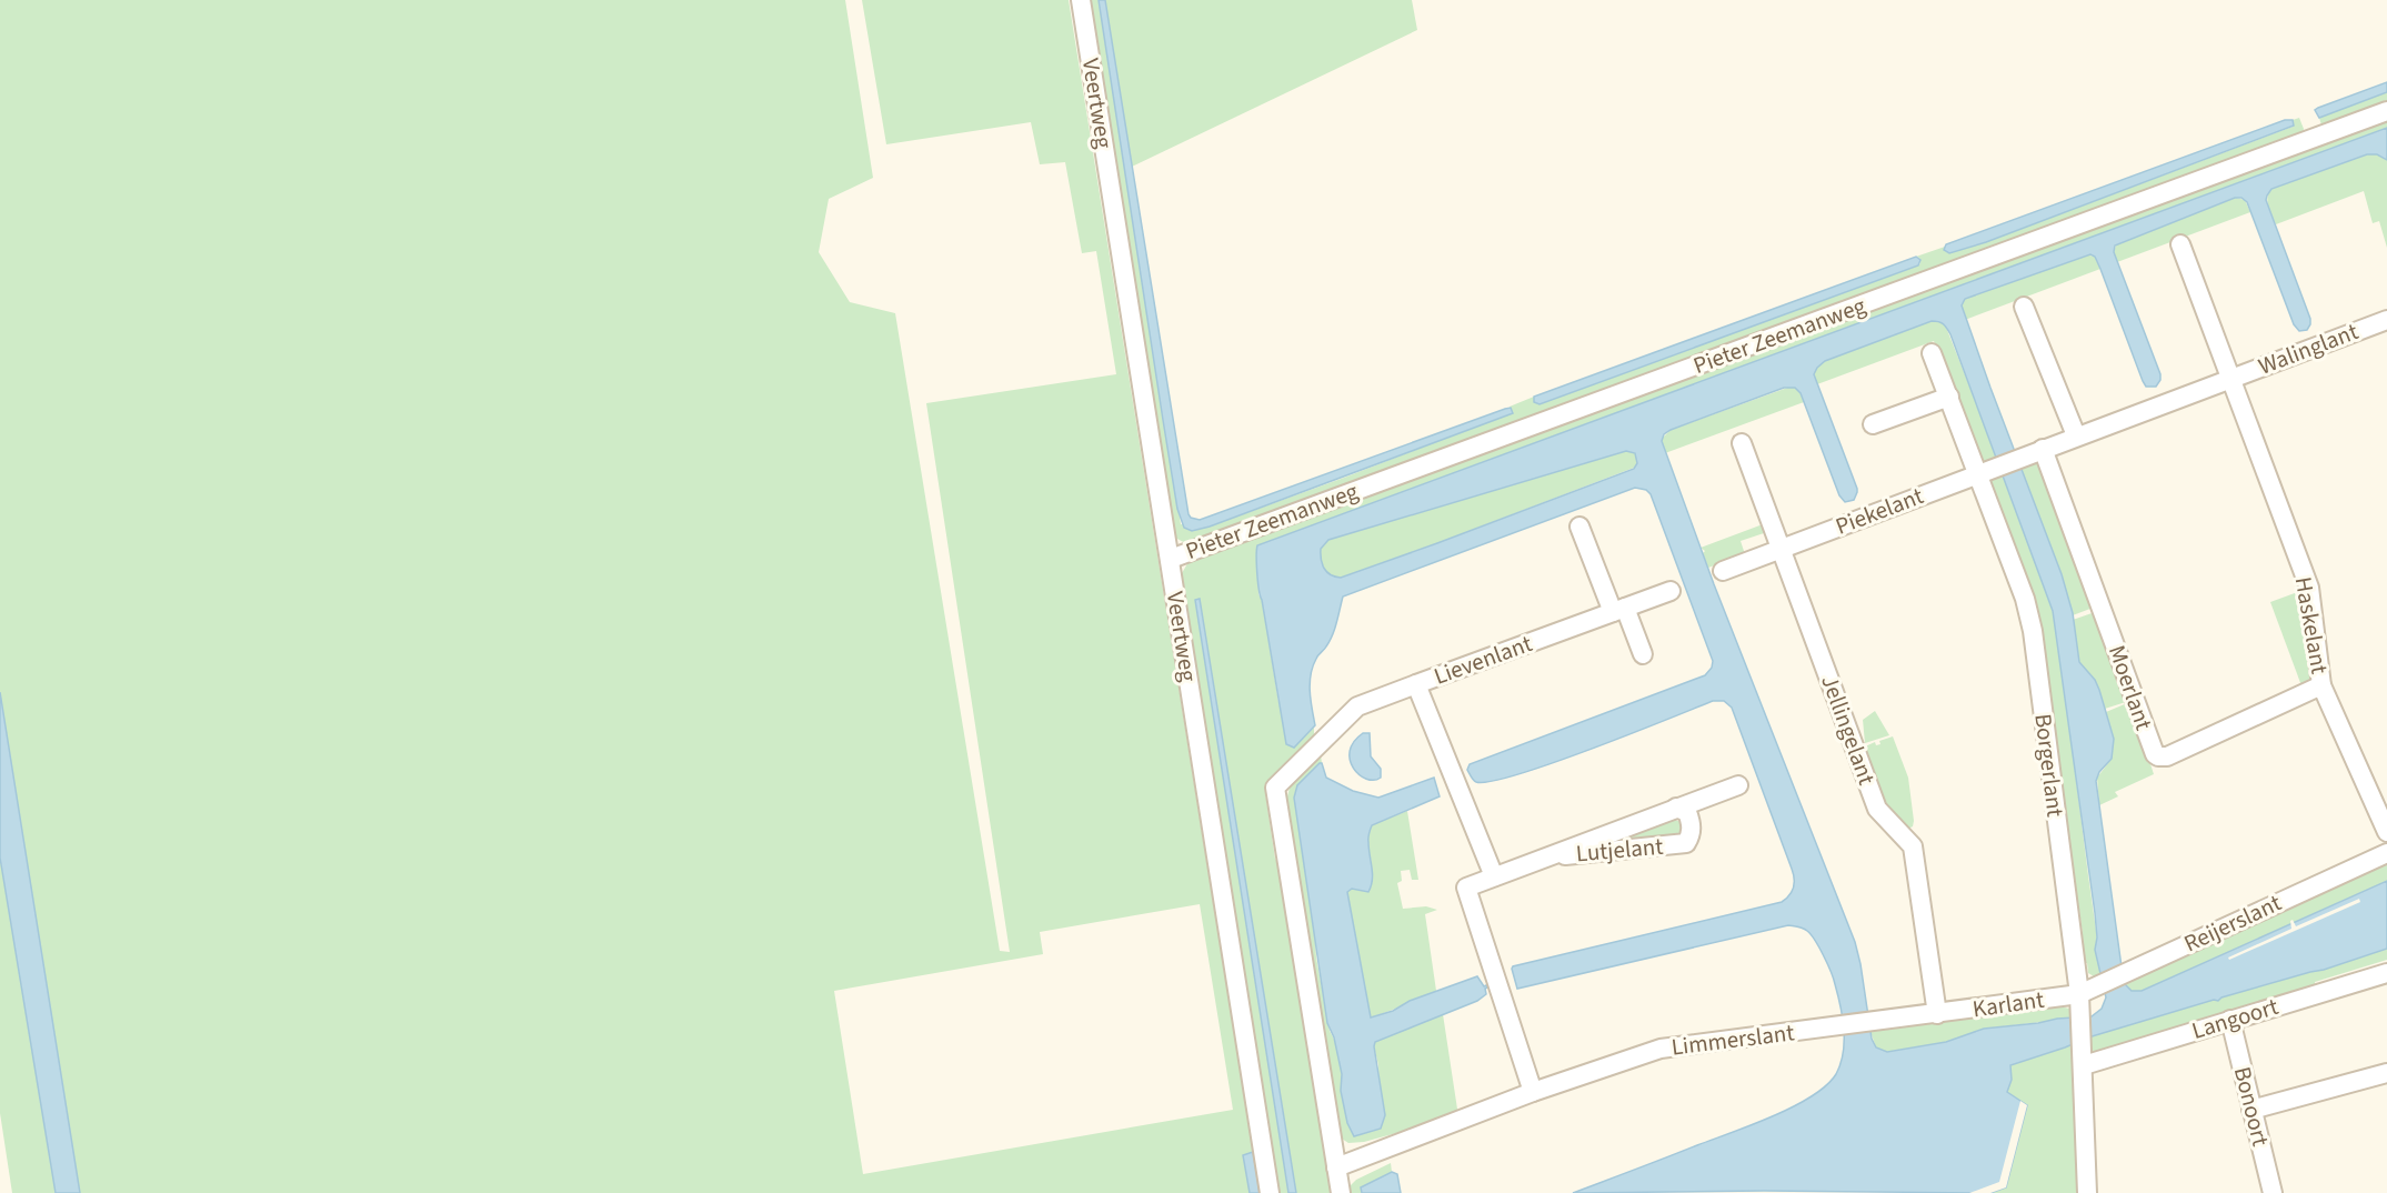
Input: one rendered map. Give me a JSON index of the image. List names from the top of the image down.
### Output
{
  "streets": {
    "street": [
      "Veertweg",
      "Pieter Zeemanweg",
      "Walinglant",
      "Piekelant",
      "Haskelant",
      "Lievenlant",
      "Moerlant",
      "Jellingelant",
      "Borgerlant",
      "Lutjelant",
      "Reijerslant",
      "Karlant",
      "Langoort",
      "Limmerslant",
      "Bonoort"
    ]
  },
  "crossings": [
    ["Veertweg", "Pieter Zeemanweg"],
    ["Walinglant", "Piekelant"],
    ["Walinglant", "Haskelant"],
    ["Walinglant", "Moerlant"],
    ["Walinglant", "Borgerlant"],
    ["Piekelant", "Jellingelant"],
    ["Piekelant", "Borgerlant"],
    ["Haskelant", "Moerlant"],
    ["Lievenlant", "Lutjelant"],
    ["Jellingelant", "Karlant"],
    ["Jellingelant", "Limmerslant"],
    ["Borgerlant", "Reijerslant"],
    ["Borgerlant", "Karlant"],
    ["Borgerlant", "Langoort"],
    ["Lutjelant", "Limmerslant"],
    ["Reijerslant", "Karlant"],
    ["Karlant", "Limmerslant"],
    ["Langoort", "Bonoort"]
  ]
}
